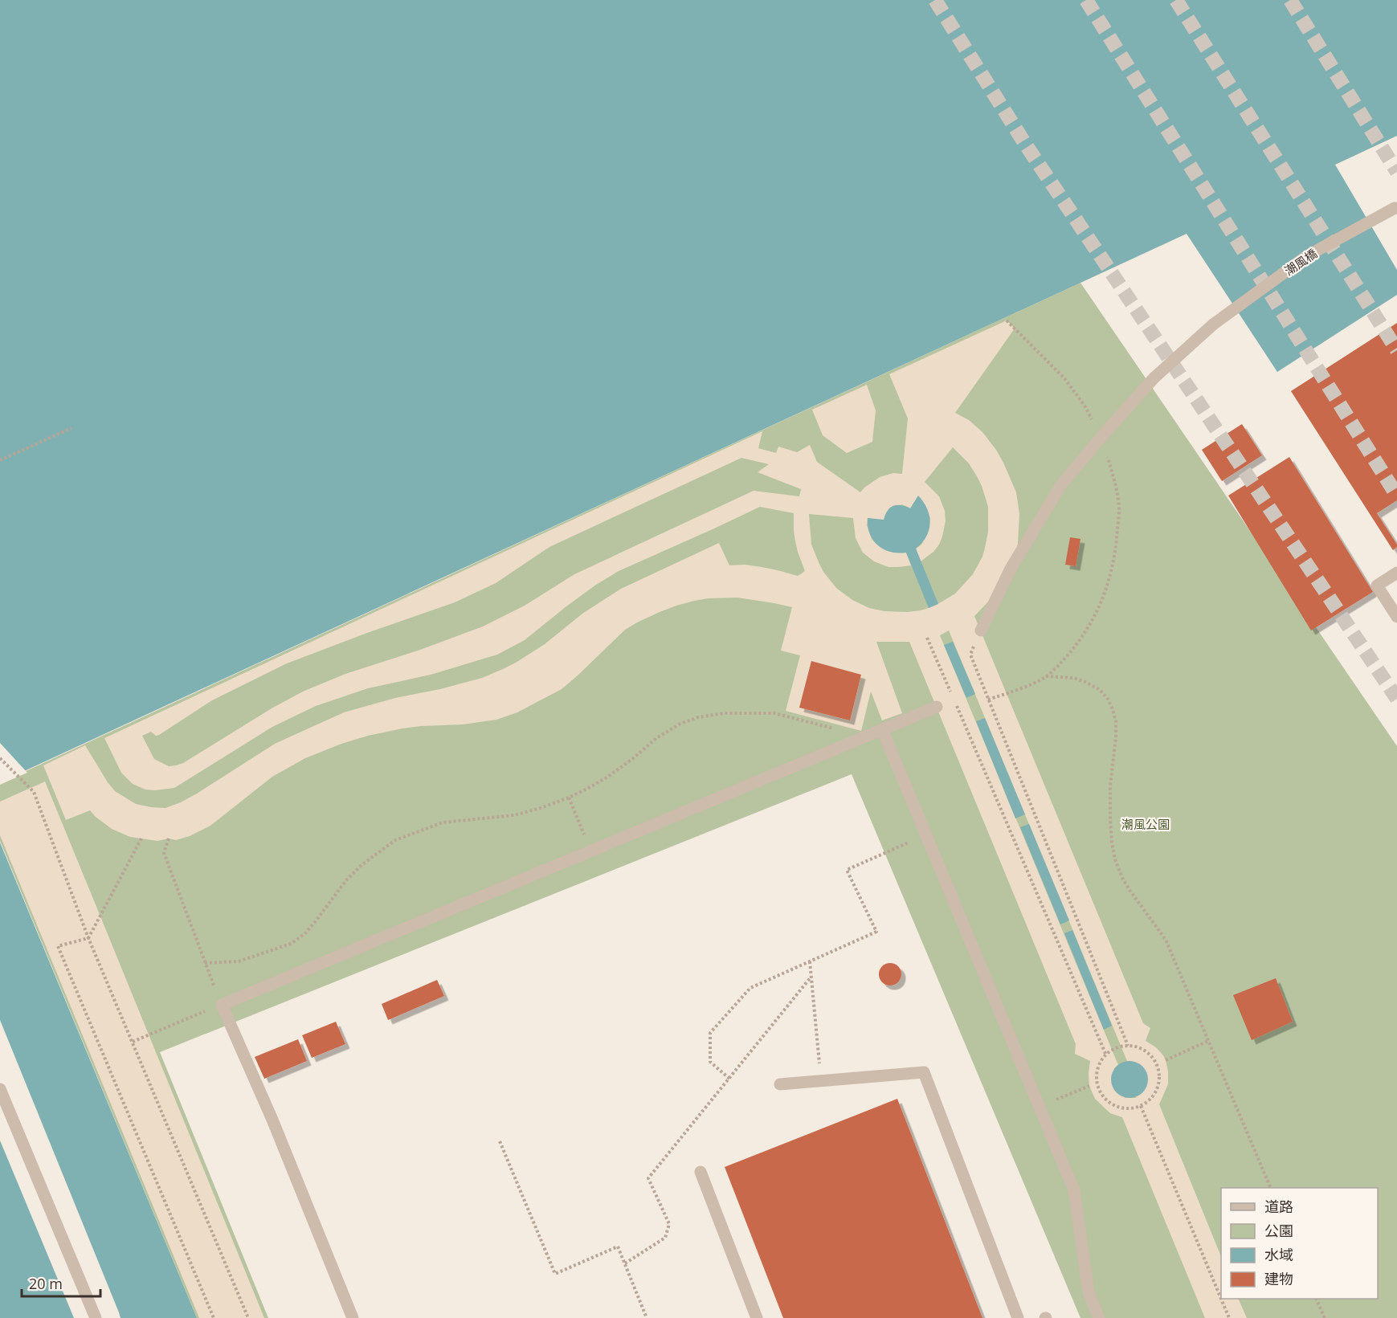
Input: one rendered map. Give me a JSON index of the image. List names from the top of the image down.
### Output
{
  "streets": {
    "street": ["潮風橋"]
  },
  "parks": ["潮風公園"],
  "legend": [
    "道路",
    "公園",
    "水域",
    "建物"
  ],
  "scale_bar": "20 m"
}
